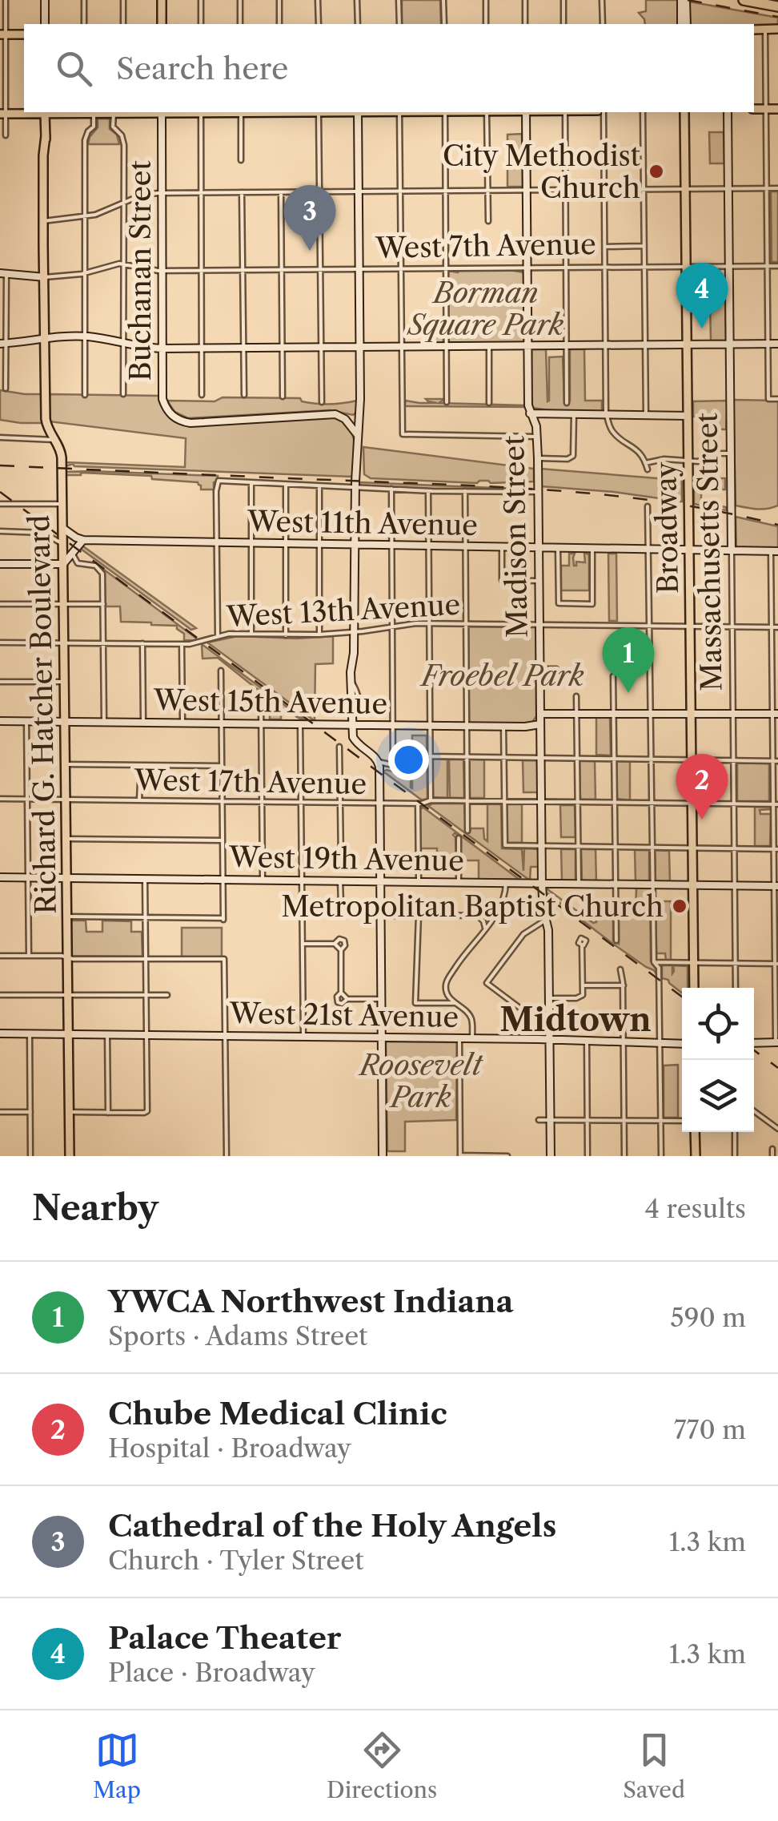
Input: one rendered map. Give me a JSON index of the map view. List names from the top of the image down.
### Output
{
  "streets": {
    "main road": ["Broadway", "Richard G. Hatcher Boulevard"],
    "street": [
      "West 7th Avenue",
      "Buchanan Street",
      "West 11th Avenue",
      "Madison Street",
      "Massachusetts Street",
      "West 13th Avenue",
      "West 15th Avenue",
      "West 17th Avenue",
      "West 19th Avenue",
      "West 21st Avenue"
    ]
  },
  "crossings": [
    ["West 7th Avenue", "Buchanan Street"],
    ["West 7th Avenue", "Broadway"],
    ["West 7th Avenue", "Madison Street"],
    ["West 7th Avenue", "Massachusetts Street"],
    ["West 7th Avenue", "Richard G. Hatcher Boulevard"],
    ["West 11th Avenue", "Broadway"],
    ["West 11th Avenue", "Madison Street"],
    ["West 11th Avenue", "Massachusetts Street"],
    ["West 11th Avenue", "Richard G. Hatcher Boulevard"],
    ["Broadway", "West 13th Avenue"],
    ["Broadway", "West 17th Avenue"],
    ["Broadway", "West 19th Avenue"],
    ["Madison Street", "West 13th Avenue"],
    ["Madison Street", "West 15th Avenue"],
    ["Madison Street", "West 17th Avenue"],
    ["Madison Street", "West 19th Avenue"],
    ["Madison Street", "West 21st Avenue"],
    ["Massachusetts Street", "West 13th Avenue"],
    ["Massachusetts Street", "West 17th Avenue"],
    ["Massachusetts Street", "West 19th Avenue"],
    ["West 13th Avenue", "Richard G. Hatcher Boulevard"],
    ["West 15th Avenue", "Richard G. Hatcher Boulevard"],
    ["Richard G. Hatcher Boulevard", "West 17th Avenue"],
    ["Richard G. Hatcher Boulevard", "West 19th Avenue"],
    ["Richard G. Hatcher Boulevard", "West 21st Avenue"]
  ],
  "districts": ["Midtown"],
  "parks": ["Borman Square Park", "Froebel Park", "Roosevelt Park"],
  "places": ["City Methodist Church", "Metropolitan Baptist Church"],
  "page": {
    "search": "Search here",
    "pins": [
      "3",
      "4",
      "1",
      "2"
    ],
    "heading": ["Nearby", "4 results"],
    "list": [
      {
        "mark": "1",
        "name": "YWCA Northwest Indiana",
        "note": "Sports · Adams Street",
        "value": "590 m"
      },
      {
        "mark": "2",
        "name": "Chube Medical Clinic",
        "note": "Hospital · Broadway",
        "value": "770 m"
      },
      {
        "mark": "3",
        "name": "Cathedral of the Holy Angels",
        "note": "Church · Tyler Street",
        "value": "1.3 km"
      },
      {
        "mark": "4",
        "name": "Palace Theater",
        "note": "Place · Broadway",
        "value": "1.3 km"
      }
    ],
    "nav": ["Map", "Directions", "Saved"]
  }
}
